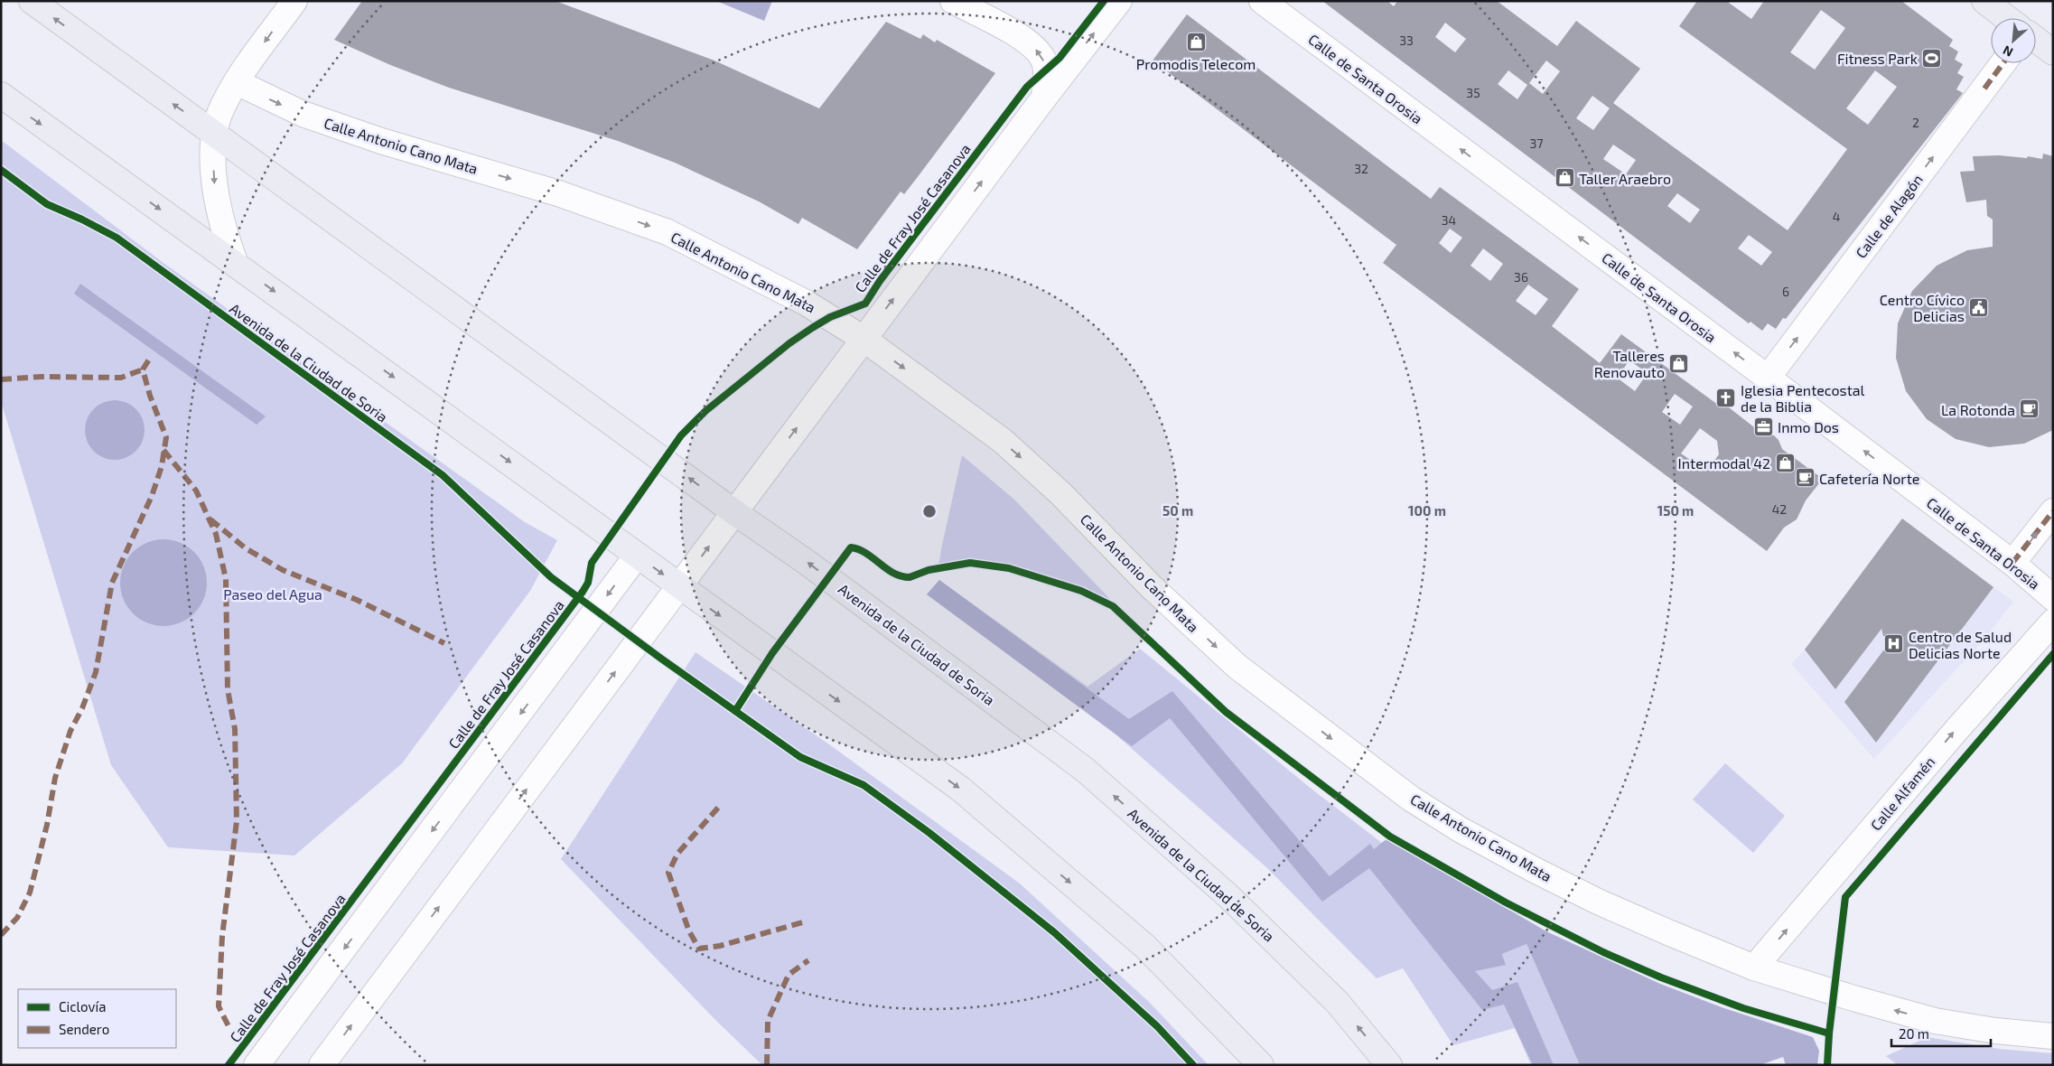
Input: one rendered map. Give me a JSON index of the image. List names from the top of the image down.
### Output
{
  "streets": {
    "main road": ["Avenida de la Ciudad de Soria"],
    "street": [
      "Calle de Santa Orosia",
      "Calle Antonio Cano Mata",
      "Calle de Alagón",
      "Calle Alfamén"
    ],
    "cycle path": ["Calle de Fray José Casanova"]
  },
  "crossings": [
    ["Calle de Santa Orosia", "Calle de Alagón"],
    ["Calle Antonio Cano Mata", "Calle Alfamén"]
  ],
  "one_way": ["Calle de Santa Orosia", "Calle de Alagón", "Calle Alfamén"],
  "parks": ["Paseo del Agua"],
  "places": {
    "shop": [
      "Promodis Telecom",
      "Taller Araebro",
      "Talleres Renovauto",
      "Intermodal 42"
    ],
    "sports": ["Fitness Park"],
    "public building": ["Centro Cívico Delicias"],
    "church": ["Iglesia Pentecostal de la Biblia"],
    "cafe": ["La Rotonda", "Cafetería Norte"],
    "office": ["Inmo Dos"],
    "hospital": ["Centro de Salud Delicias Norte"]
  },
  "house_numbers": [
    "33",
    "35",
    "2",
    "37",
    "32",
    "4",
    "34",
    "36",
    "6",
    "42"
  ],
  "legend": ["Ciclovía", "Sendero"],
  "scale_bar": "20 m",
  "north": "bottom left",
  "rings": ["50 m", "100 m", "150 m"]
}
